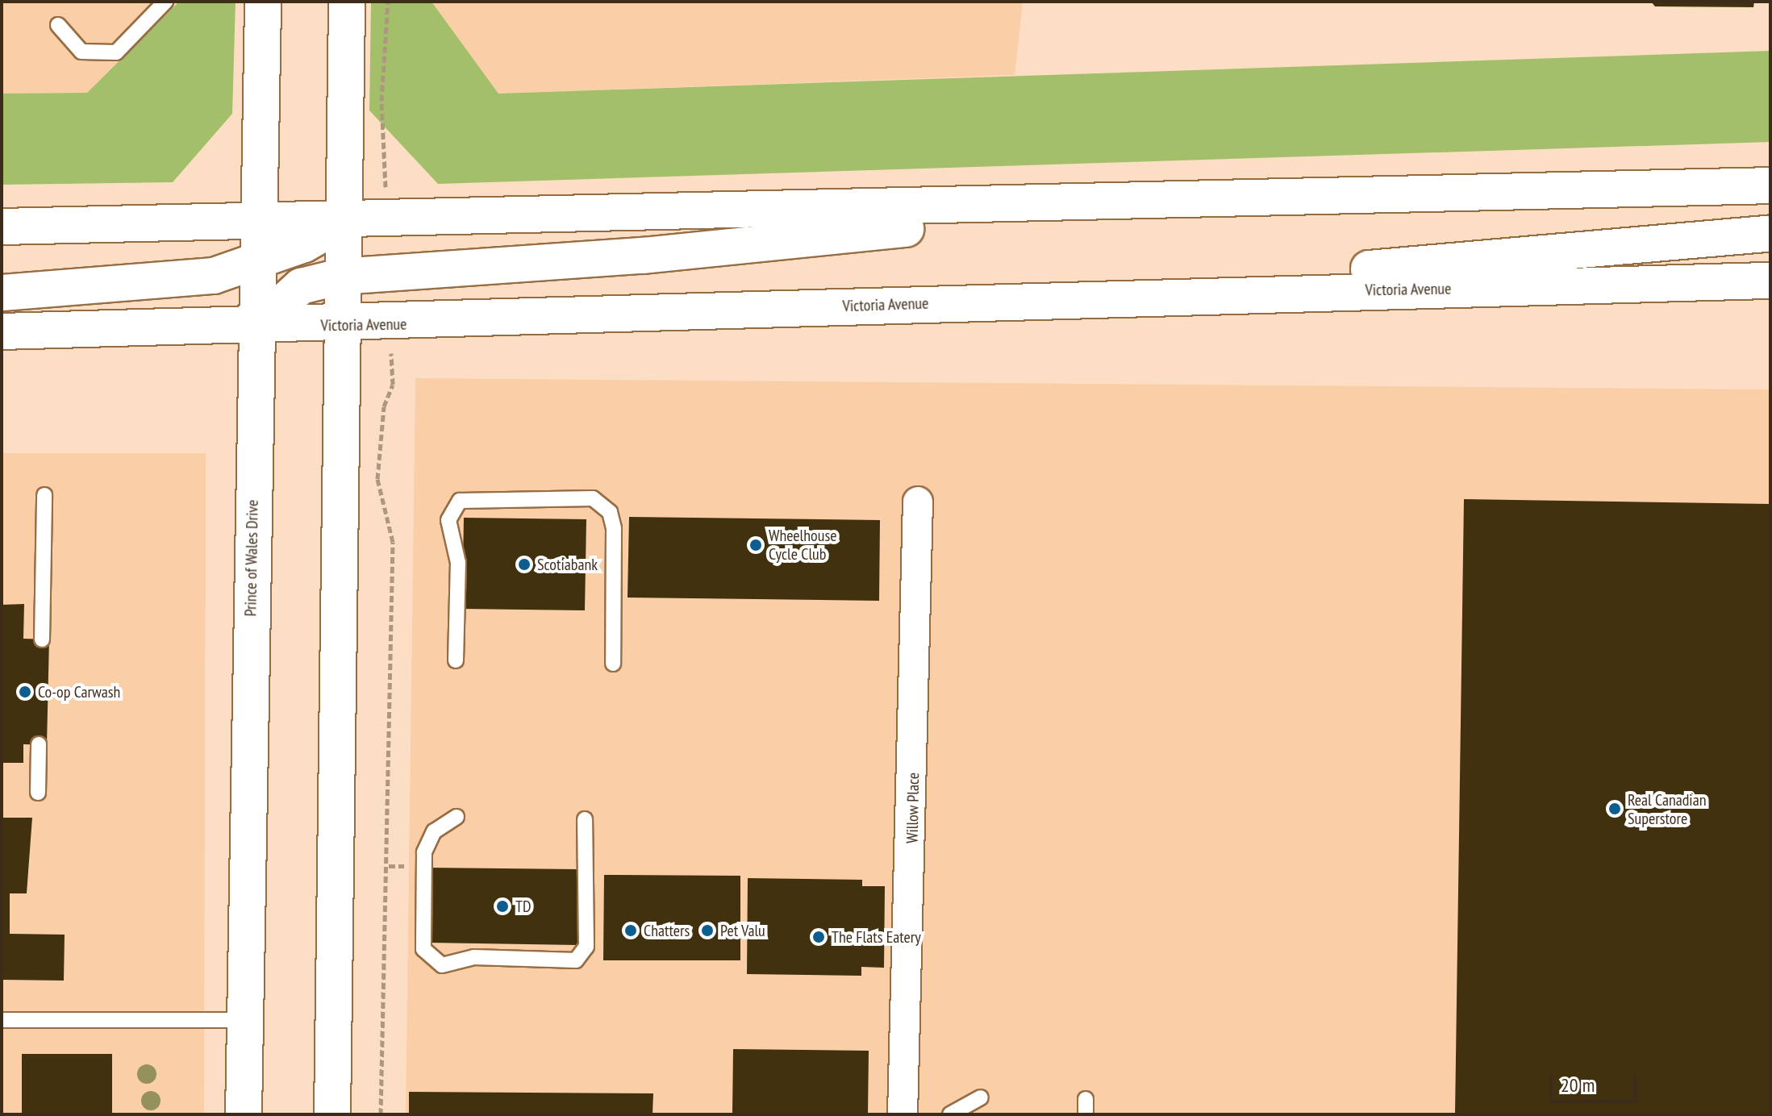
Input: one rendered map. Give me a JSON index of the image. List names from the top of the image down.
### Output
{
  "streets": {
    "main road": ["Victoria Avenue", "Prince of Wales Drive"],
    "street": ["Willow Place"]
  },
  "crossings": [
    ["Victoria Avenue", "Prince of Wales Drive"]
  ],
  "places": [
    "Wheelhouse Cycle Club",
    "Scotiabank",
    "Co-op Carwash",
    "Real Canadian Superstore",
    "TD",
    "Chatters",
    "Pet Valu",
    "The Flats Eatery"
  ],
  "scale_bar": "20 m"
}
